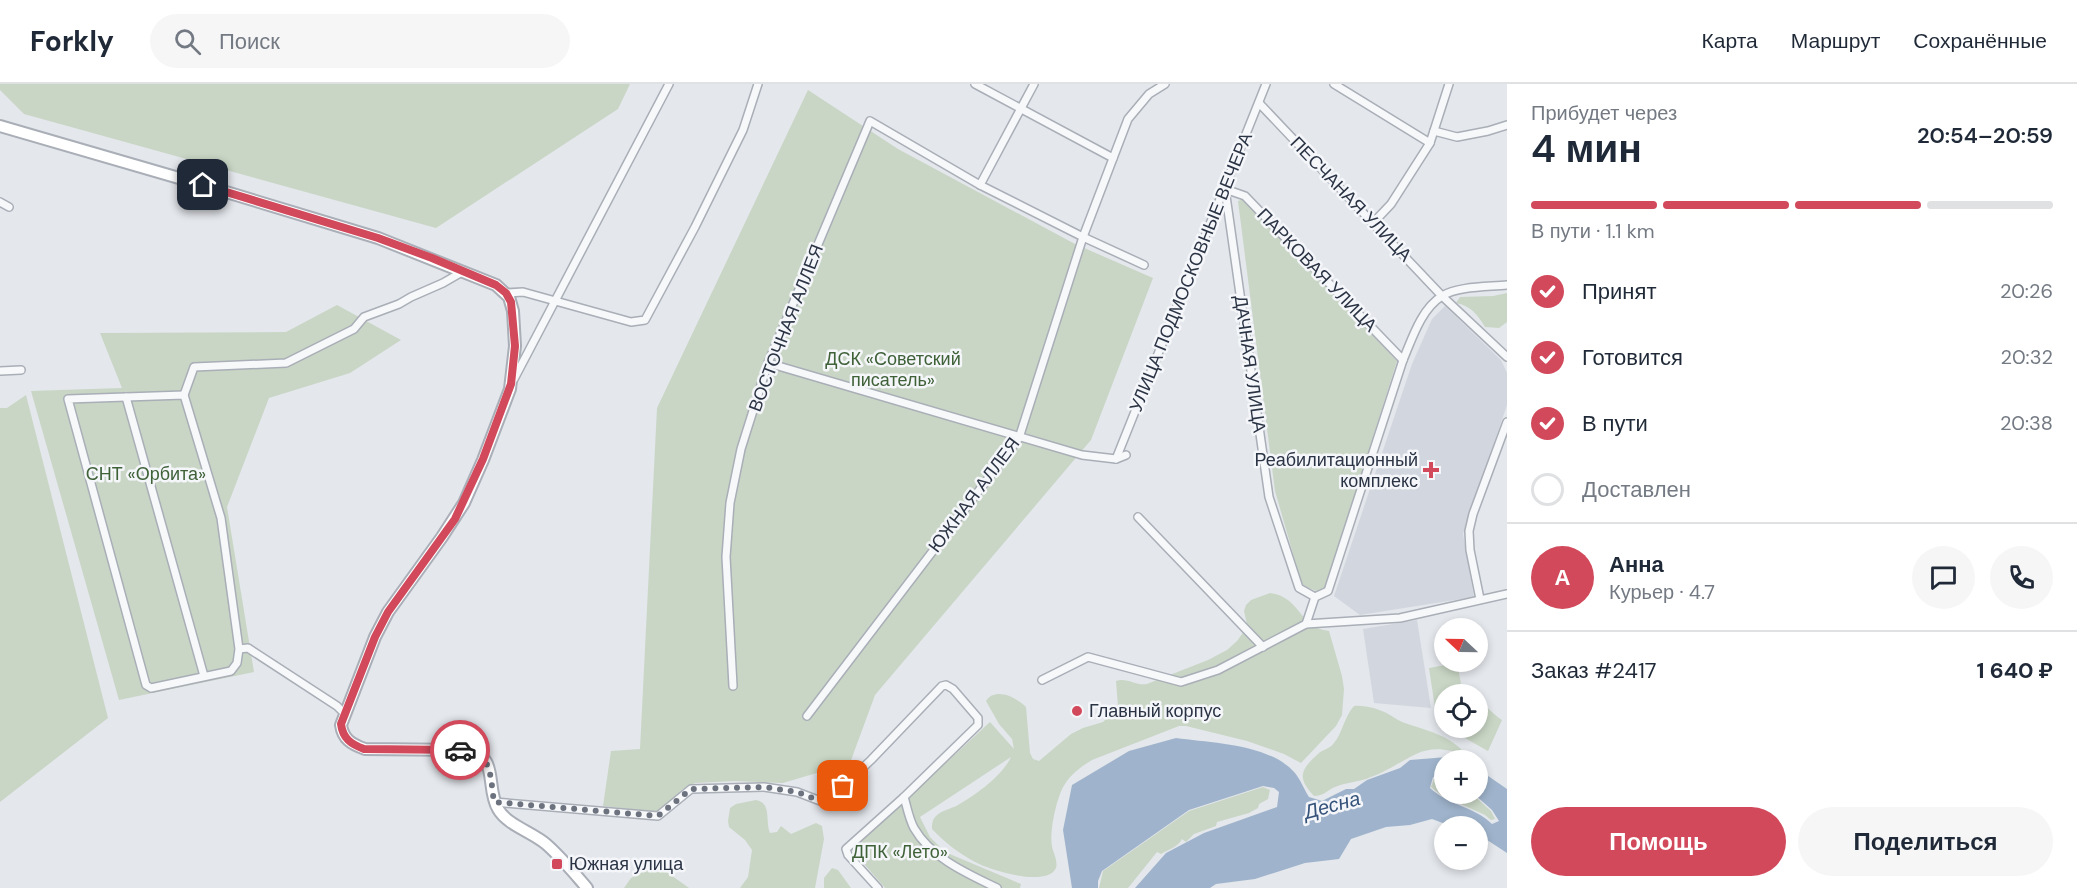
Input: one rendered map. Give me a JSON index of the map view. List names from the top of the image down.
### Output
{
  "streets": {
    "street": [
      "ПЕСЧАНАЯ УЛИЦА",
      "ПАРКОВАЯ УЛИЦА",
      "УЛИЦА ПОДМОСКОВНЫЕ ВЕЧЕРА",
      "ВОСТОЧНАЯ АЛЛЕЯ",
      "ДАЧНАЯ УЛИЦА",
      "ЮЖНАЯ АЛЛЕЯ"
    ]
  },
  "crossings": [
    ["ПЕСЧАНАЯ УЛИЦА", "УЛИЦА ПОДМОСКОВНЫЕ ВЕЧЕРА"],
    ["ПАРКОВАЯ УЛИЦА", "УЛИЦА ПОДМОСКОВНЫЕ ВЕЧЕРА"],
    ["ПАРКОВАЯ УЛИЦА", "ДАЧНАЯ УЛИЦА"],
    ["УЛИЦА ПОДМОСКОВНЫЕ ВЕЧЕРА", "ДАЧНАЯ УЛИЦА"]
  ],
  "water": ["Десна"],
  "parks": ["ДСК «Советский писатель»", "СНТ «Орбита»", "ДПК «Лето»"],
  "places": {
    "health": ["Реабилитационный комплекс"],
    "other": ["Главный корпус"],
    "transit": ["Южная улица"]
  },
  "north": "left",
  "page": {
    "header": "Forkly",
    "search": "Поиск",
    "nav": ["Карта", "Маршрут", "Сохранённые"],
    "heading": ["4 мин", "Прибудет через", "20:54–20:59"],
    "panel": [
      "Анна",
      "Курьер · 4.7",
      "Заказ #2417",
      "1 640 ₽"
    ],
    "bar": "В пути · 1.1 km",
    "list": [
      ["Принят", "20:26"],
      ["Готовится", "20:32"],
      ["В пути", "20:38"],
      "Доставлен"
    ],
    "round": "А",
    "map_buttons": ["+", "−"],
    "buttons": ["Помощь", "Поделиться"]
  }
}
